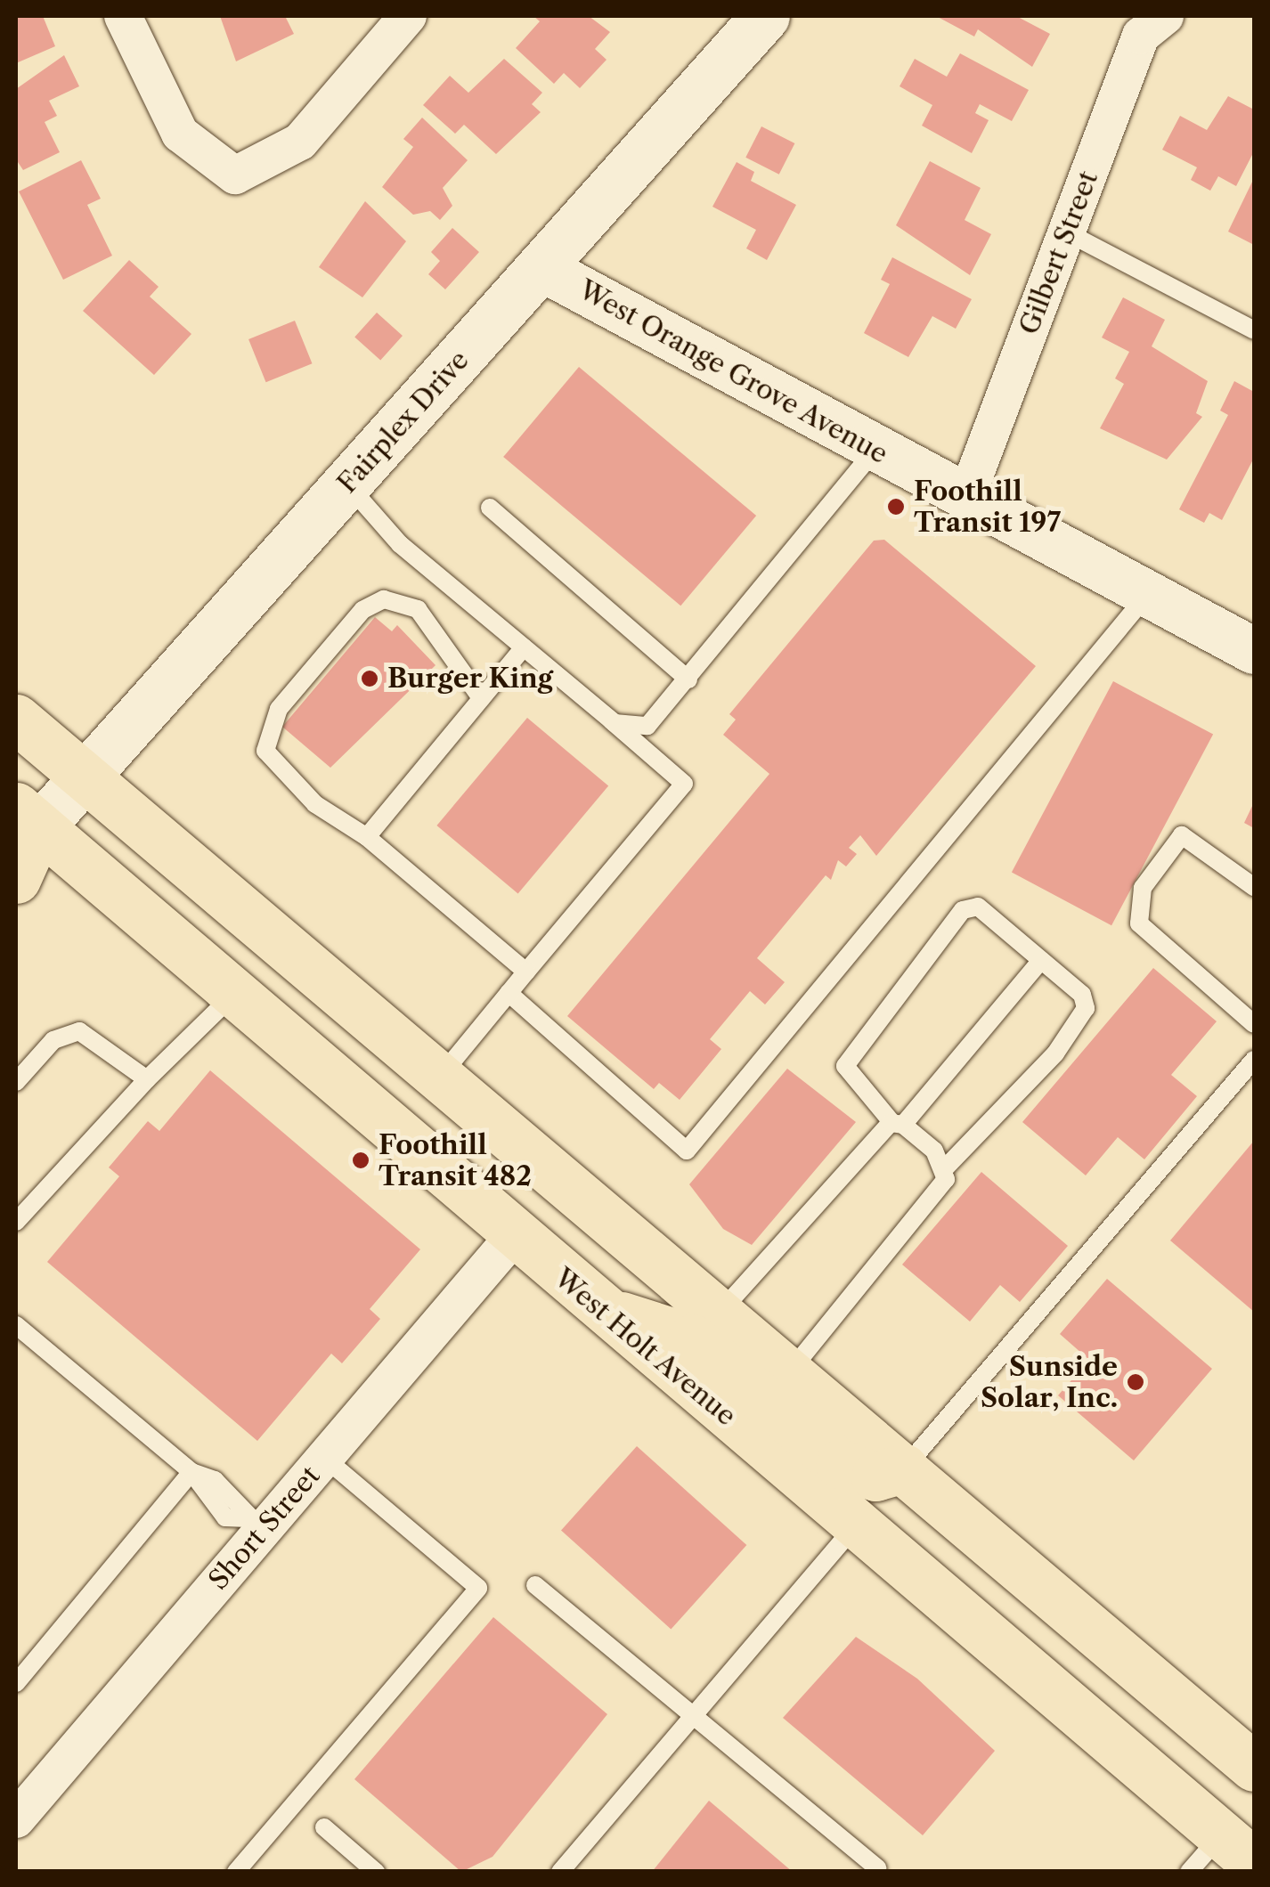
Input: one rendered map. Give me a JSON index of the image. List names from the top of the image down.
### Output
{
  "streets": {
    "main road": ["Fairplex Drive", "West Holt Avenue"],
    "street": ["Gilbert Street", "West Orange Grove Avenue", "Short Street"]
  },
  "crossings": [
    ["Gilbert Street", "West Orange Grove Avenue"],
    ["West Orange Grove Avenue", "Fairplex Drive"],
    ["Fairplex Drive", "West Holt Avenue"],
    ["West Holt Avenue", "Short Street"]
  ],
  "places": [
    "Foothill Transit 197",
    "Burger King",
    "Foothill Transit 482",
    "Sunside Solar, Inc."
  ]
}
